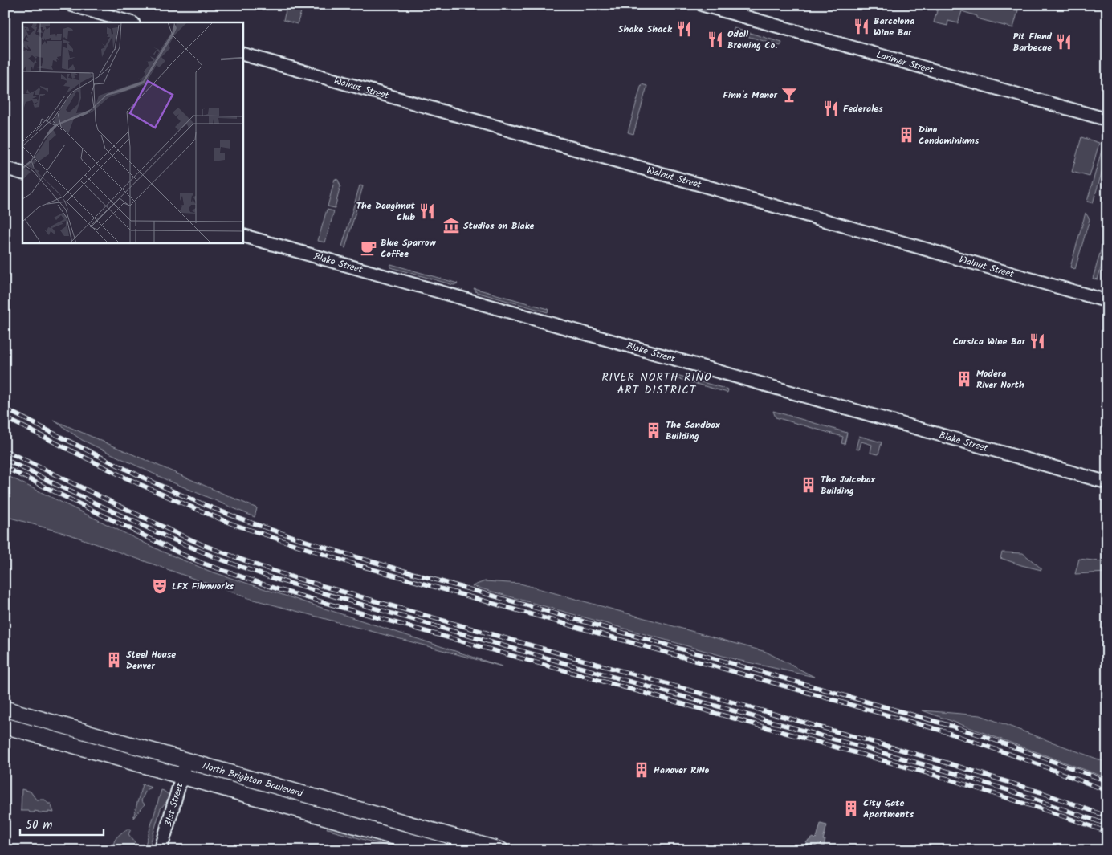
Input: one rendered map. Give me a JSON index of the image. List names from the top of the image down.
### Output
{
  "streets": {
    "main road": ["North Brighton Boulevard"],
    "street": [
      "Larimer Street",
      "Walnut Street",
      "Blake Street",
      "31st Street"
    ]
  },
  "crossings": [
    ["North Brighton Boulevard", "31st Street"]
  ],
  "districts": ["RIVER NORTH RINO ART DISTRICT"],
  "places": {
    "restaurant": [
      "Barcelona Wine Bar",
      "Shake Shack",
      "Odell Brewing Co.",
      "Pit Fiend Barbecue",
      "Federales",
      "The Doughnut Club",
      "Corsica Wine Bar"
    ],
    "bar": ["Finn's Manor"],
    "building": [
      "Dino Condominiums",
      "Modera River North",
      "The Sandbox Building",
      "The Juicebox Building",
      "Steel House Denver",
      "Hanover RiNo",
      "City Gate Apartments"
    ],
    "museum": ["Studios on Blake"],
    "cafe": ["Blue Sparrow Coffee"],
    "theatre": ["LFX Filmworks"]
  },
  "scale_bar": "50 m"
}
